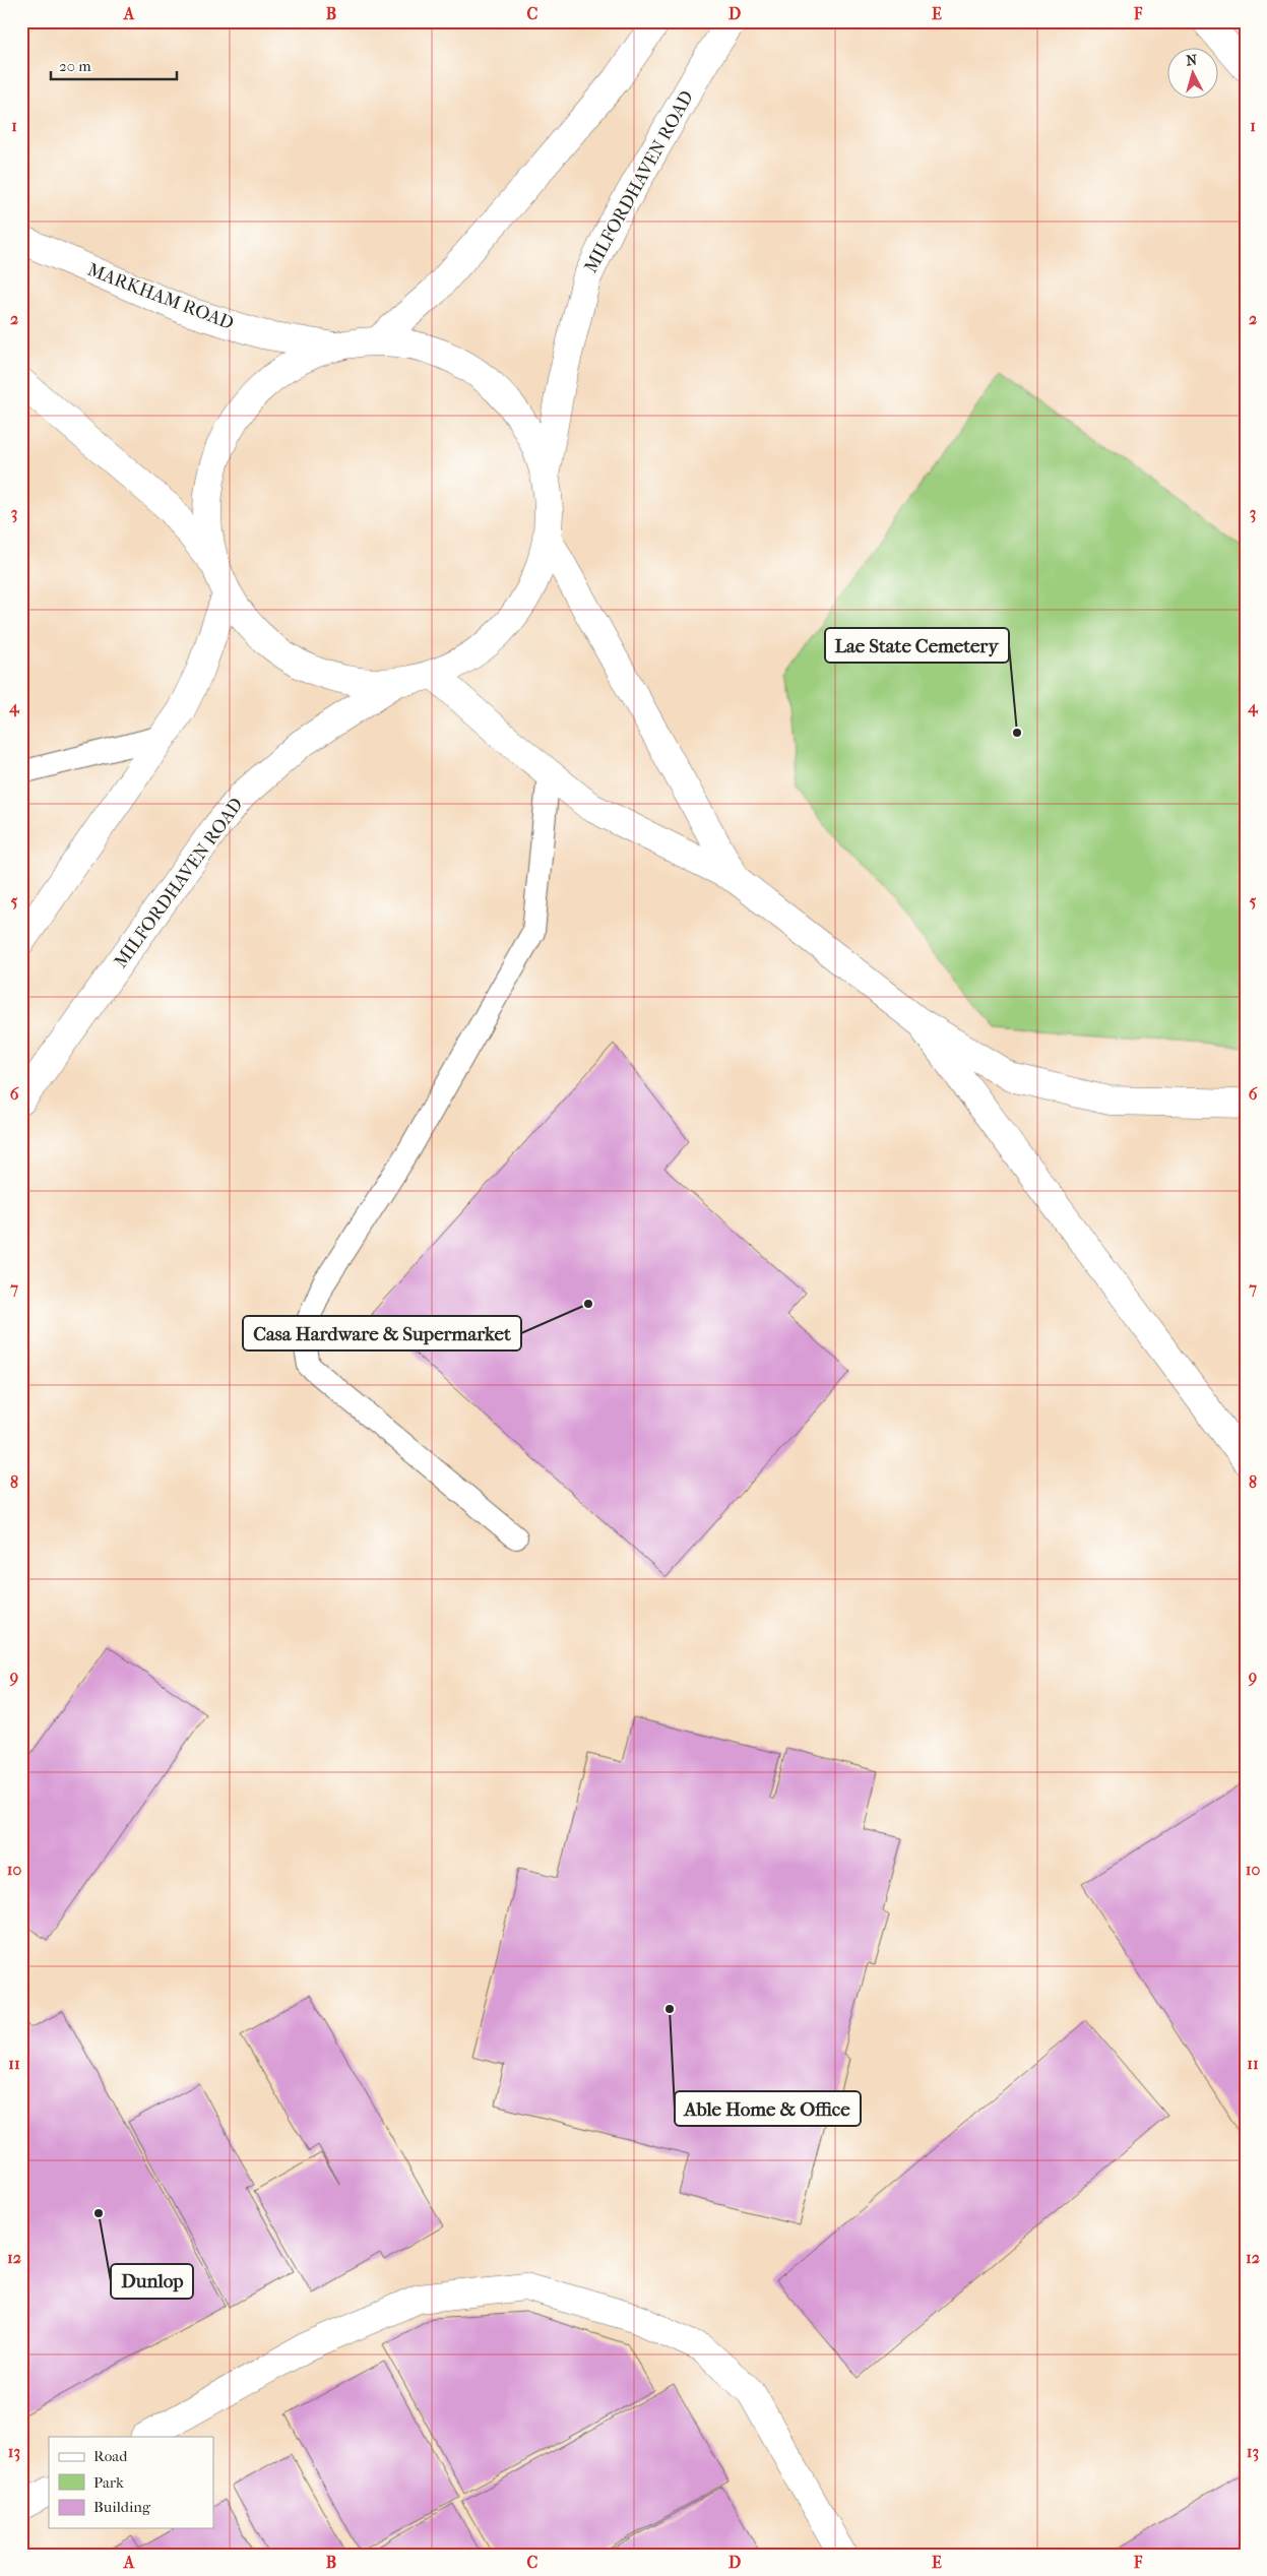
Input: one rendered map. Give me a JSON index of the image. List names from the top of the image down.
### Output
{
  "streets": {
    "main road": ["MILFORDHAVEN ROAD", "MARKHAM ROAD"]
  },
  "places": [
    "Lae State Cemetery",
    "Casa Hardware & Supermarket",
    "Able Home & Office",
    "Dunlop"
  ],
  "legend": ["Road", "Park", "Building"],
  "scale_bar": "20 m",
  "north": "top",
  "grid": {
    "columns": [
      "A",
      "B",
      "C",
      "D",
      "E",
      "F"
    ],
    "rows": [
      "1",
      "2",
      "3",
      "4",
      "5",
      "6",
      "7",
      "8",
      "9",
      "10",
      "11",
      "12",
      "13"
    ]
  }
}
